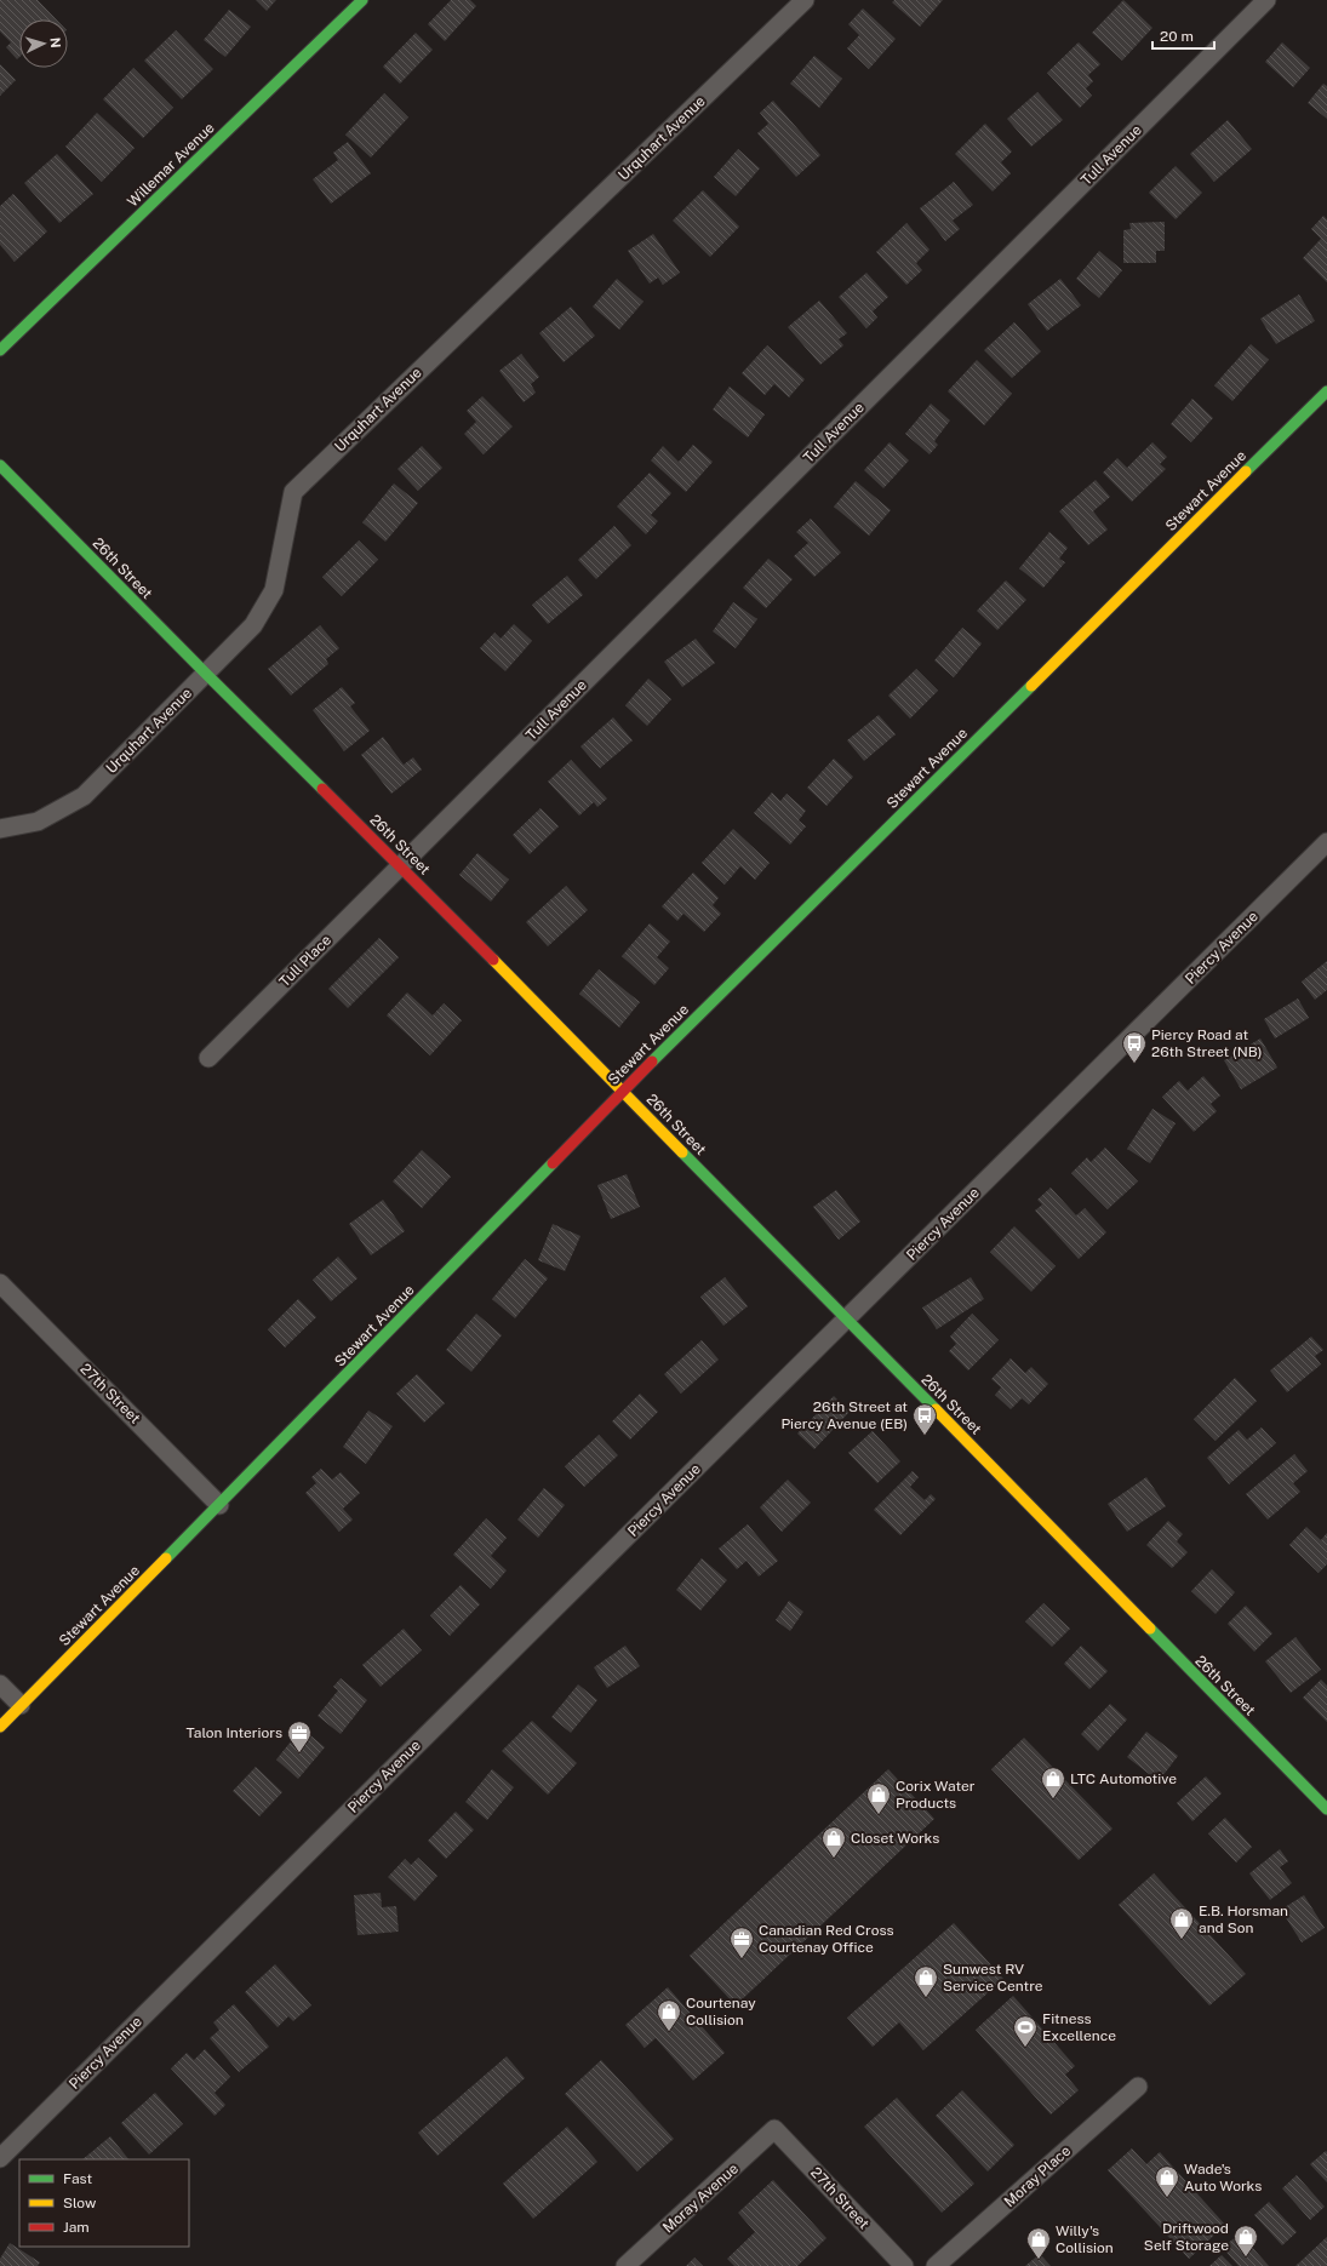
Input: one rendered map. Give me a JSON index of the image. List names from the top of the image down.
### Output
{
  "streets": {
    "street": [
      "Urquhart Avenue",
      "Tull Avenue",
      "Willemar Avenue",
      "Stewart Avenue",
      "26th Street",
      "Piercy Avenue",
      "Tull Place",
      "27th Street",
      "Moray Place",
      "Moray Avenue"
    ]
  },
  "crossings": [
    ["Urquhart Avenue", "26th Street"],
    ["Tull Avenue", "26th Street"],
    ["Tull Avenue", "Tull Place"],
    ["Stewart Avenue", "26th Street"],
    ["Stewart Avenue", "27th Street"],
    ["26th Street", "Piercy Avenue"],
    ["26th Street", "Tull Place"],
    ["27th Street", "Moray Avenue"]
  ],
  "places": {
    "bus stop": ["Piercy Road at 26th Street (NB)", "26th Street at Piercy Avenue (EB)"],
    "office": ["Talon Interiors", "Canadian Red Cross Courtenay Office"],
    "shop": [
      "LTC Automotive",
      "Corix Water Products",
      "Closet Works",
      "E.B. Horsman and Son",
      "Sunwest RV Service Centre",
      "Courtenay Collision",
      "Wade's Auto Works",
      "Driftwood Self Storage",
      "Willy's Collision"
    ],
    "sports": ["Fitness Excellence"]
  },
  "legend": ["Fast", "Slow", "Jam"],
  "scale_bar": "20 m",
  "north": "right"
}
